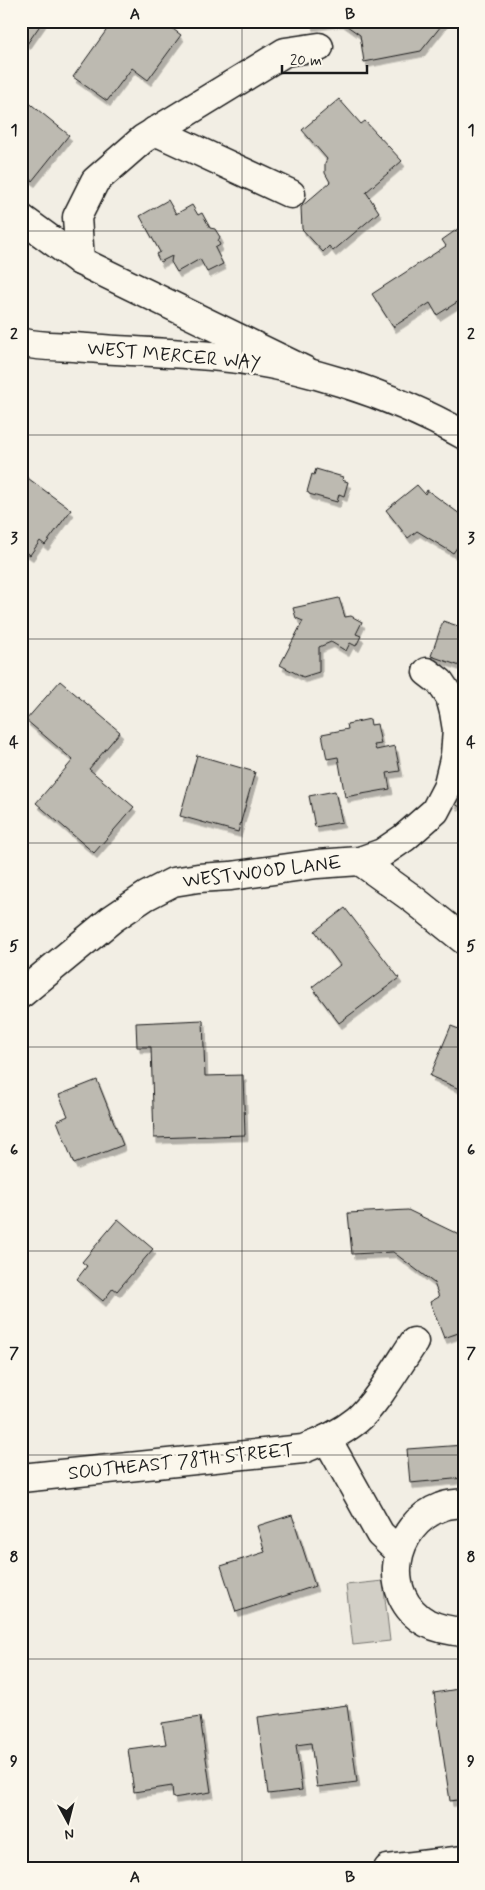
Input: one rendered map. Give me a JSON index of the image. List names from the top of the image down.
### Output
{
  "streets": {
    "street": ["WEST MERCER WAY", "WESTWOOD LANE", "SOUTHEAST 78TH STREET"]
  },
  "scale_bar": "20 m",
  "north": "bottom",
  "grid": {
    "columns": ["A", "B"],
    "rows": [
      "1",
      "2",
      "3",
      "4",
      "5",
      "6",
      "7",
      "8",
      "9"
    ]
  }
}
